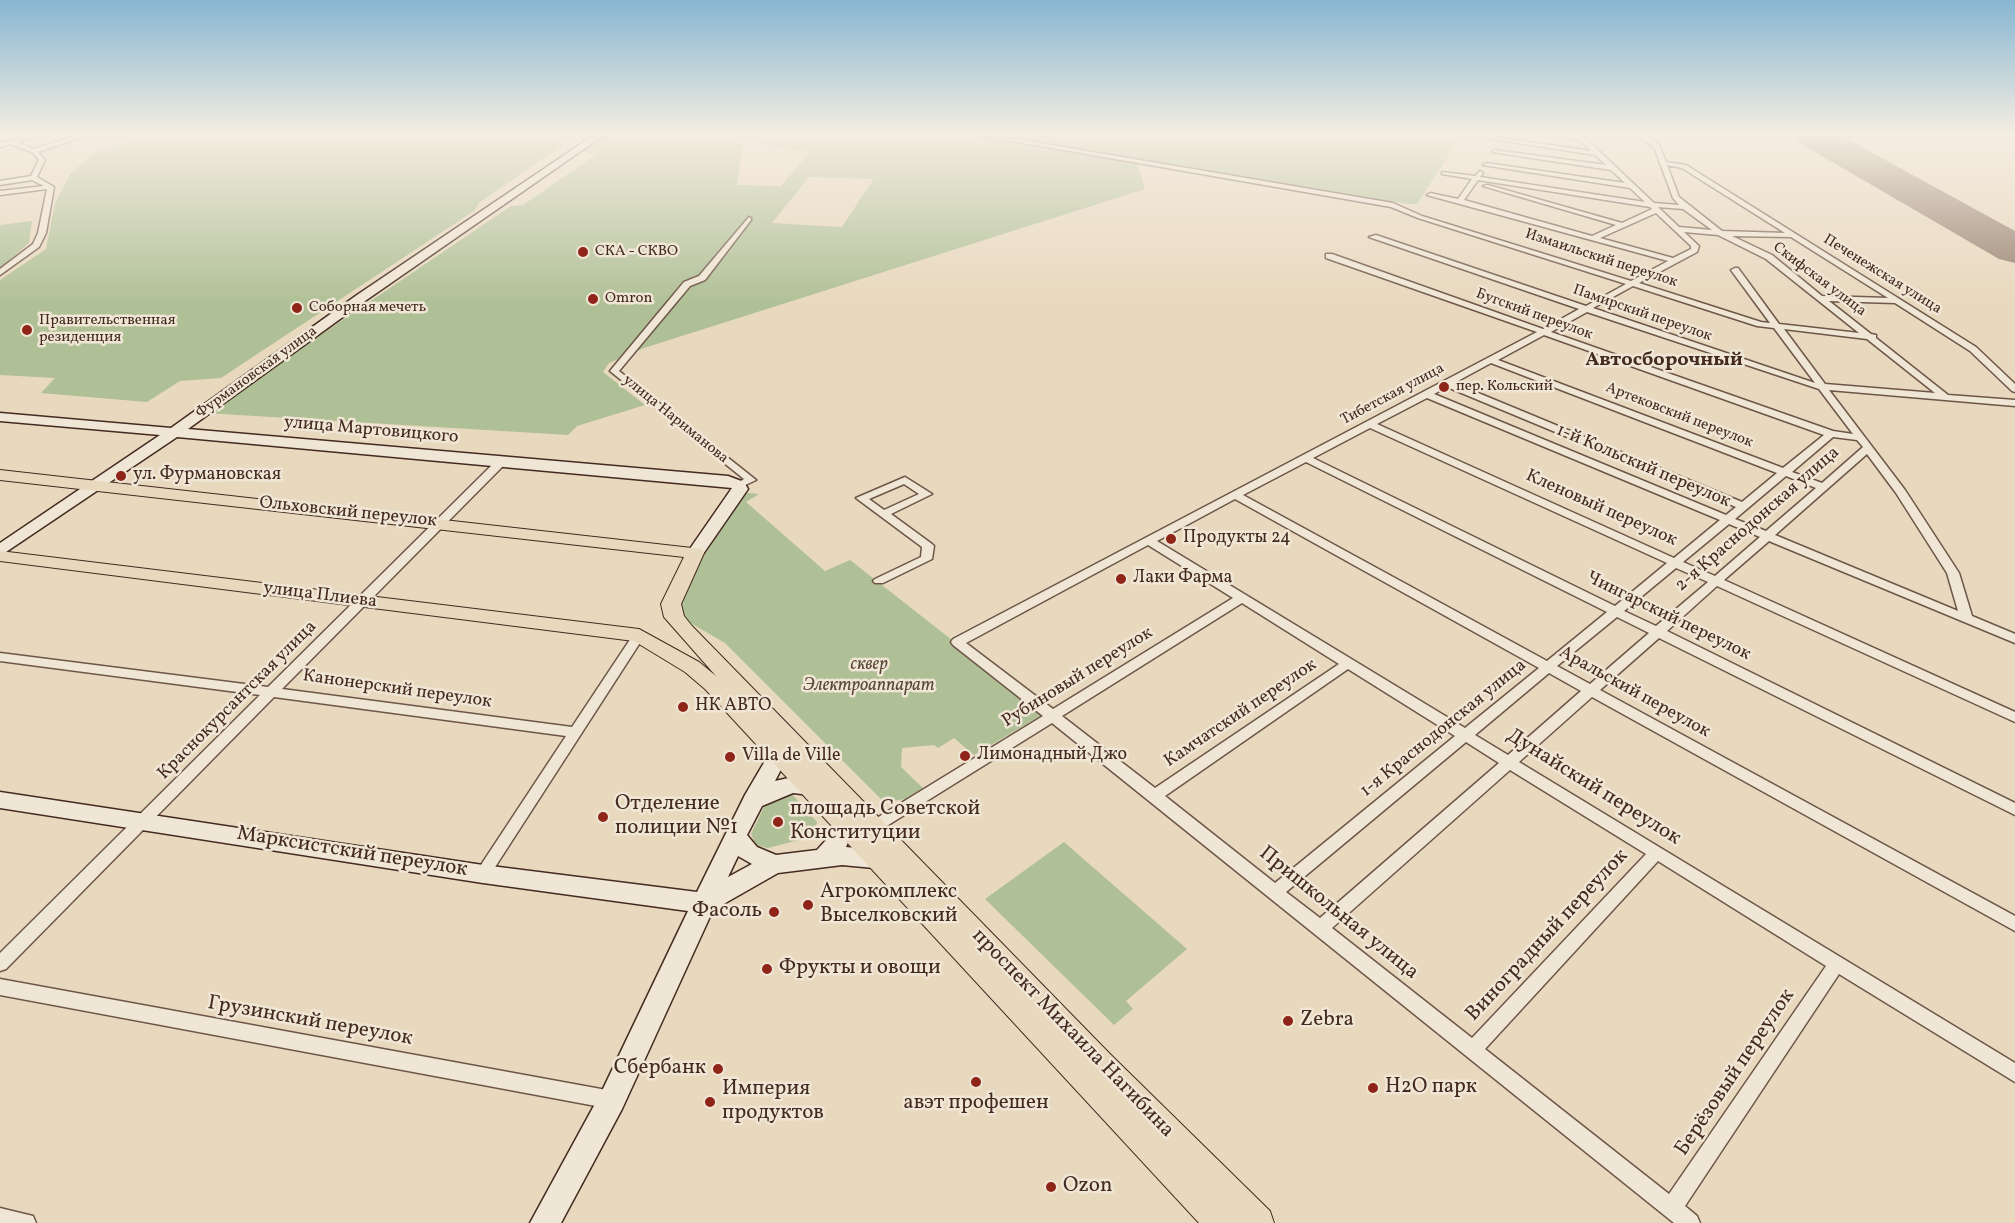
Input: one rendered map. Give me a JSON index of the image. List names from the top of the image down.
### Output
{
  "streets": {
    "main road": [
      "Фурмановская улица",
      "улица Нариманова",
      "улица Мартовицкого",
      "Ольховский переулок",
      "улица Плиева",
      "Марксистский переулок",
      "проспект Михаила Нагибина"
    ],
    "street": [
      "Измаильский переулок",
      "Печенежская улица",
      "Скифская улица",
      "Памирский переулок",
      "Бугский переулок",
      "Тибетская улица",
      "Артековский переулок",
      "1-й Кольский переулок",
      "Кленовый переулок",
      "2-я Краснодонская улица",
      "Чингарский переулок",
      "Рубиновый переулок",
      "Канонерский переулок",
      "Аральский переулок",
      "Краснокурсантская улица",
      "Камчатский переулок",
      "1-я Краснодонская улица",
      "Дунайский переулок",
      "Пришкольная улица",
      "Виноградный переулок",
      "Грузинский переулок",
      "Берёзовый переулок"
    ]
  },
  "crossings": [
    ["Измаильский переулок", "Скифская улица"],
    ["Измаильский переулок", "Тибетская улица"],
    ["Измаильский переулок", "2-я Краснодонская улица"],
    ["Скифская улица", "Памирский переулок"],
    ["Памирский переулок", "Тибетская улица"],
    ["Памирский переулок", "2-я Краснодонская улица"],
    ["Бугский переулок", "Тибетская улица"],
    ["Бугский переулок", "2-я Краснодонская улица"],
    ["Бугский переулок", "1-я Краснодонская улица"],
    ["Фурмановская улица", "улица Мартовицкого"],
    ["Фурмановская улица", "Ольховский переулок"],
    ["Фурмановская улица", "улица Плиева"],
    ["Тибетская улица", "Артековский переулок"],
    ["Тибетская улица", "1-й Кольский переулок"],
    ["Тибетская улица", "Кленовый переулок"],
    ["Тибетская улица", "Чингарский переулок"],
    ["Тибетская улица", "Аральский переулок"],
    ["Тибетская улица", "Дунайский переулок"],
    ["Тибетская улица", "Пришкольная улица"],
    ["Артековский переулок", "2-я Краснодонская улица"],
    ["Артековский переулок", "1-я Краснодонская улица"],
    ["улица Нариманова", "улица Мартовицкого"],
    ["улица Нариманова", "Ольховский переулок"],
    ["улица Нариманова", "проспект Михаила Нагибина"],
    ["улица Мартовицкого", "Краснокурсантская улица"],
    ["1-й Кольский переулок", "2-я Краснодонская улица"],
    ["1-й Кольский переулок", "1-я Краснодонская улица"],
    ["Кленовый переулок", "2-я Краснодонская улица"],
    ["Кленовый переулок", "1-я Краснодонская улица"],
    ["Ольховский переулок", "Краснокурсантская улица"],
    ["2-я Краснодонская улица", "Чингарский переулок"],
    ["2-я Краснодонская улица", "Аральский переулок"],
    ["2-я Краснодонская улица", "Дунайский переулок"],
    ["2-я Краснодонская улица", "Пришкольная улица"],
    ["улица Плиева", "Краснокурсантская улица"],
    ["улица Плиева", "проспект Михаила Нагибина"],
    ["Чингарский переулок", "1-я Краснодонская улица"],
    ["Рубиновый переулок", "Дунайский переулок"],
    ["Рубиновый переулок", "Пришкольная улица"],
    ["Рубиновый переулок", "проспект Михаила Нагибина"],
    ["Канонерский переулок", "Краснокурсантская улица"],
    ["Аральский переулок", "1-я Краснодонская улица"],
    ["Краснокурсантская улица", "Марксистский переулок"],
    ["Камчатский переулок", "Дунайский переулок"],
    ["Камчатский переулок", "Пришкольная улица"],
    ["1-я Краснодонская улица", "Дунайский переулок"],
    ["1-я Краснодонская улица", "Пришкольная улица"],
    ["Дунайский переулок", "Виноградный переулок"],
    ["Дунайский переулок", "Берёзовый переулок"],
    ["Пришкольная улица", "Виноградный переулок"],
    ["Пришкольная улица", "Берёзовый переулок"]
  ],
  "districts": ["Автосборочный"],
  "parks": ["cквер Электроаппарат"],
  "places": [
    "СКА - СКВО",
    "Omron",
    "Соборная мечеть",
    "Правительственная резиденция",
    "пер. Кольский",
    "ул. Фурмановская",
    "Продукты 24",
    "Лаки Фарма",
    "НК АВТО",
    "Лимонадный Джо",
    "Villa de Ville",
    "Отделение полиции №1",
    "площадь Советской Конституции",
    "Агрокомплекс Выселковский",
    "Фасоль",
    "Фрукты и овощи",
    "Zebra",
    "Сбербанк",
    "авэт профешен",
    "H2O парк",
    "Империя продуктов",
    "Ozon"
  ]
}
